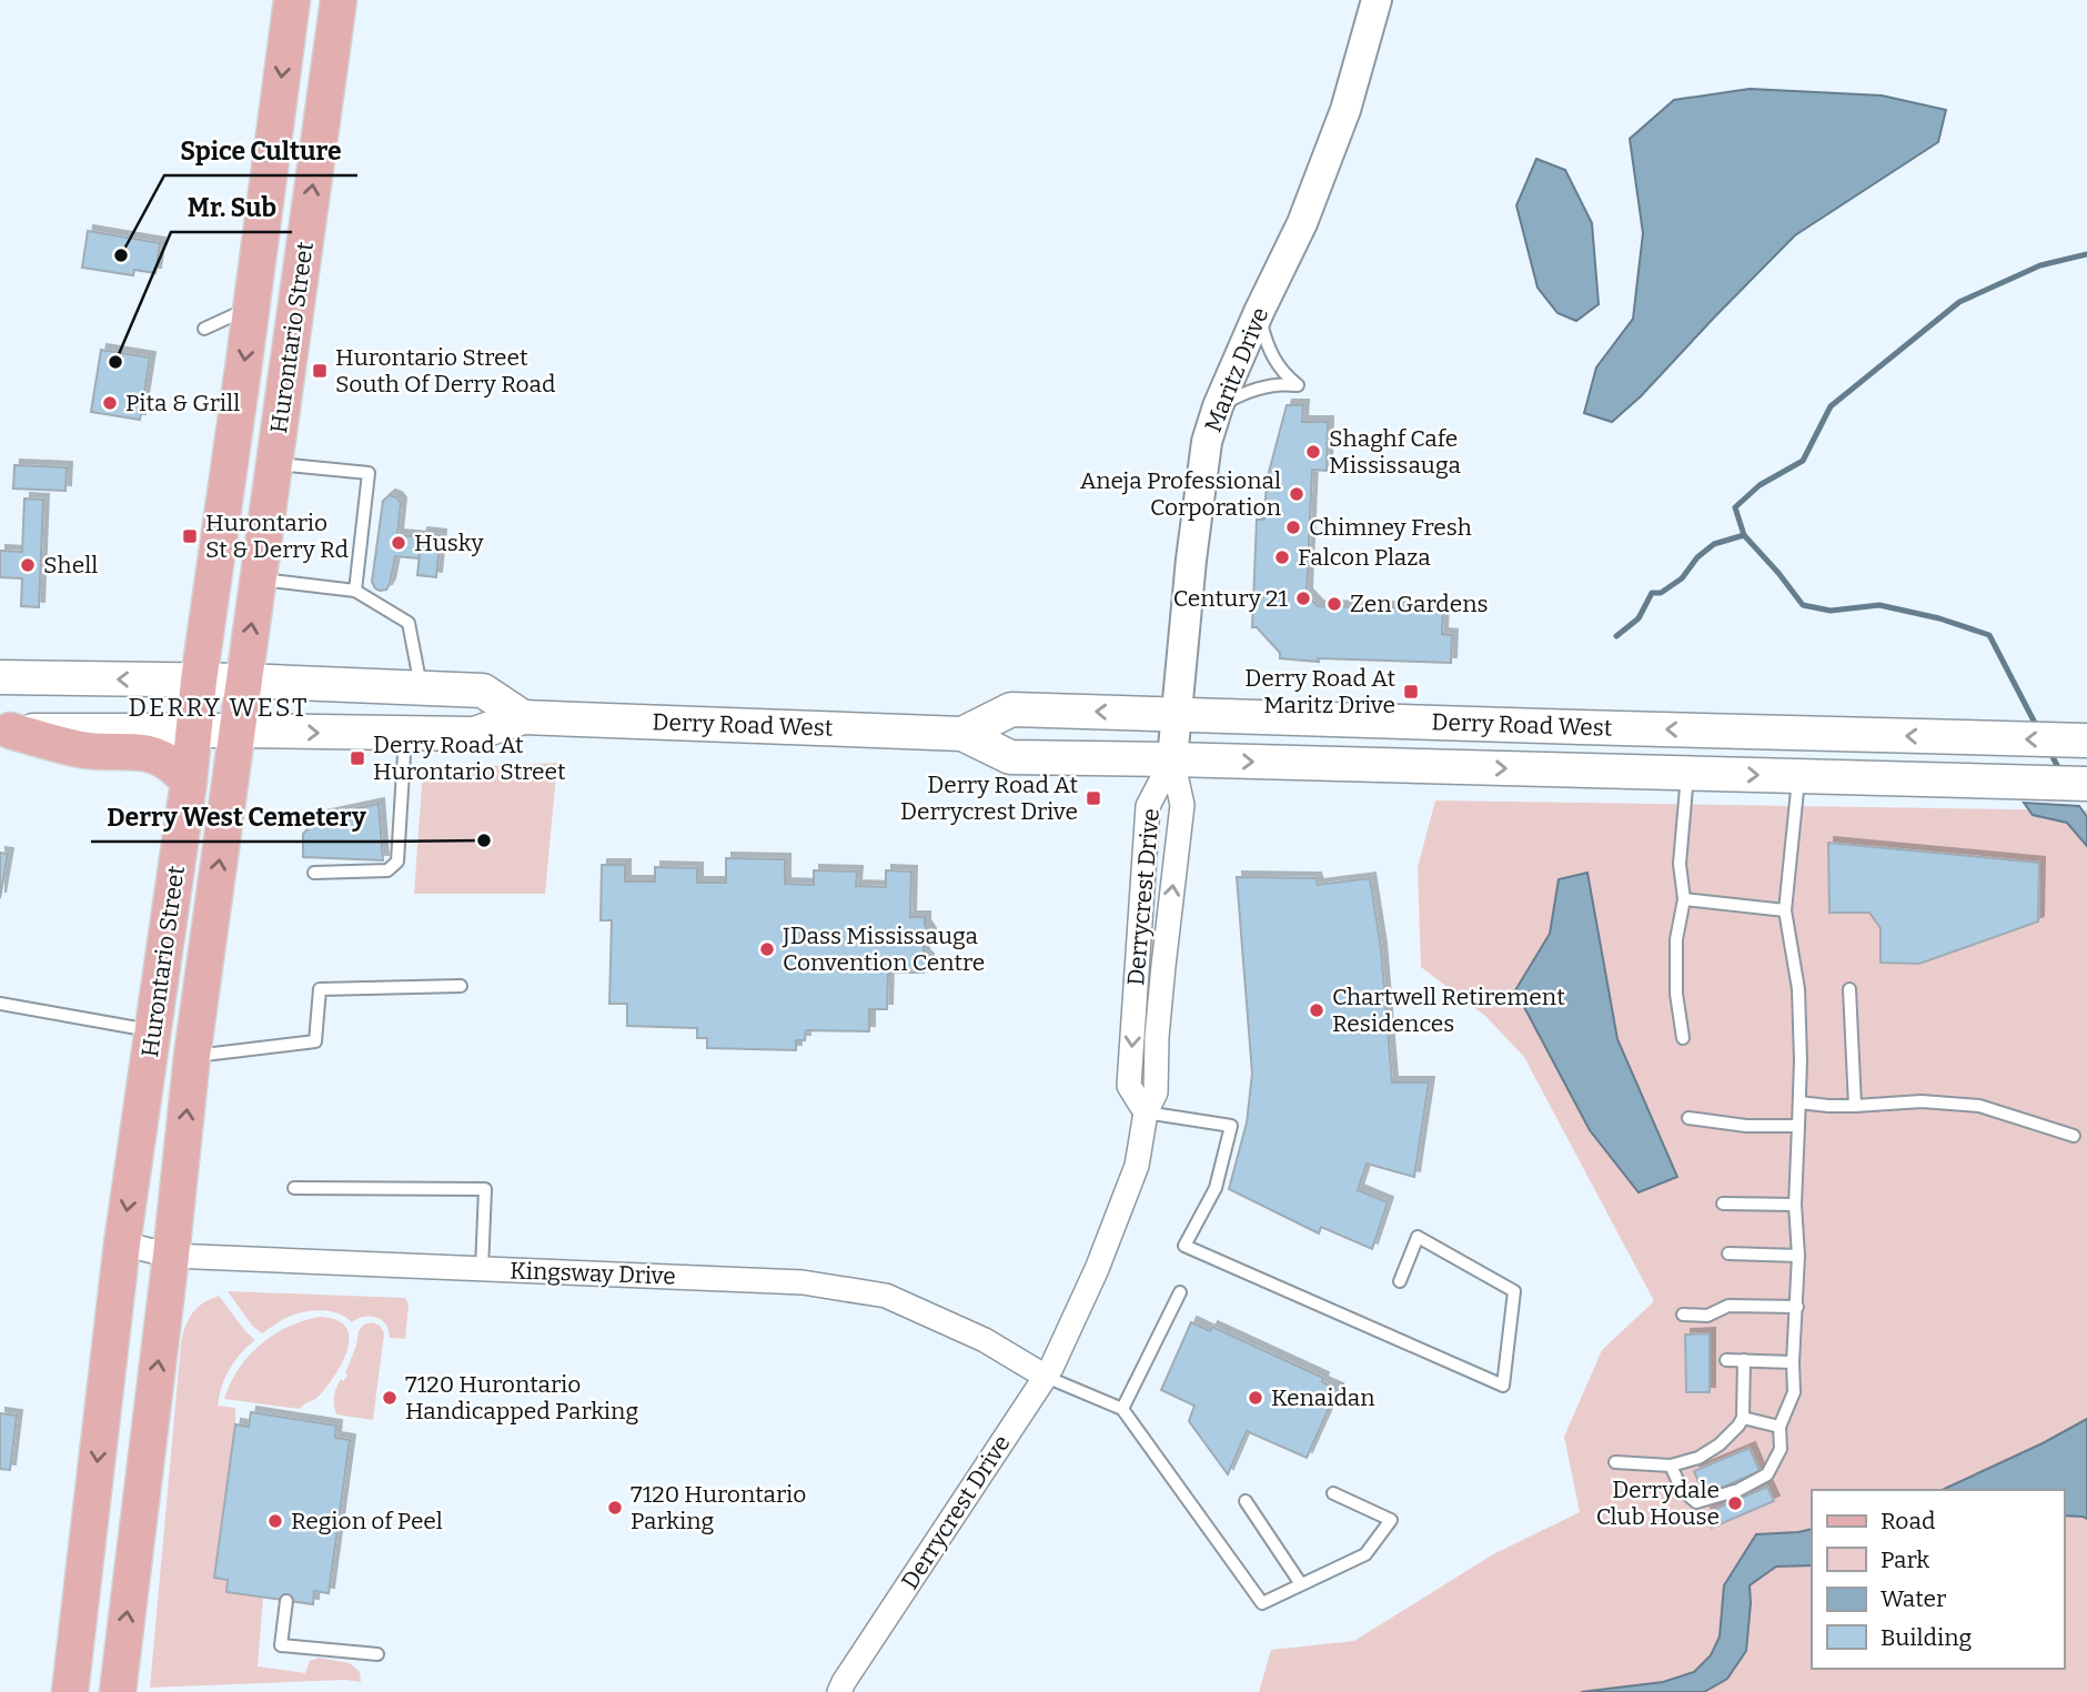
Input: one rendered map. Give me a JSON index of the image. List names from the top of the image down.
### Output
{
  "streets": {
    "main road": ["Hurontario Street", "Derry Road West"],
    "street": ["Maritz Drive", "Derrycrest Drive", "Kingsway Drive"]
  },
  "crossings": [
    ["Hurontario Street", "Derry Road West"],
    ["Hurontario Street", "Kingsway Drive"],
    ["Maritz Drive", "Derry Road West"],
    ["Maritz Drive", "Derrycrest Drive"],
    ["Derry Road West", "Derrycrest Drive"],
    ["Derrycrest Drive", "Kingsway Drive"]
  ],
  "districts": ["DERRY WEST"],
  "places": {
    "other": [
      "Spice Culture",
      "Mr. Sub",
      "Pita & Grill",
      "Shaghf Cafe Mississauga",
      "Aneja Professional Corporation",
      "Chimney Fresh",
      "Husky",
      "Falcon Plaza",
      "Shell",
      "Century 21",
      "Zen Gardens",
      "Derry West Cemetery",
      "JDass Mississauga Convention Centre",
      "Chartwell Retirement Residences",
      "7120 Hurontario Handicapped Parking",
      "Kenaidan",
      "Derrydale Club House",
      "7120 Hurontario Parking",
      "Region of Peel"
    ],
    "transit": [
      "Hurontario Street South Of Derry Road",
      "Hurontario St & Derry Rd",
      "Derry Road At Maritz Drive",
      "Derry Road At Hurontario Street",
      "Derry Road At Derrycrest Drive"
    ]
  },
  "legend": [
    "Road",
    "Park",
    "Water",
    "Building"
  ]
}
